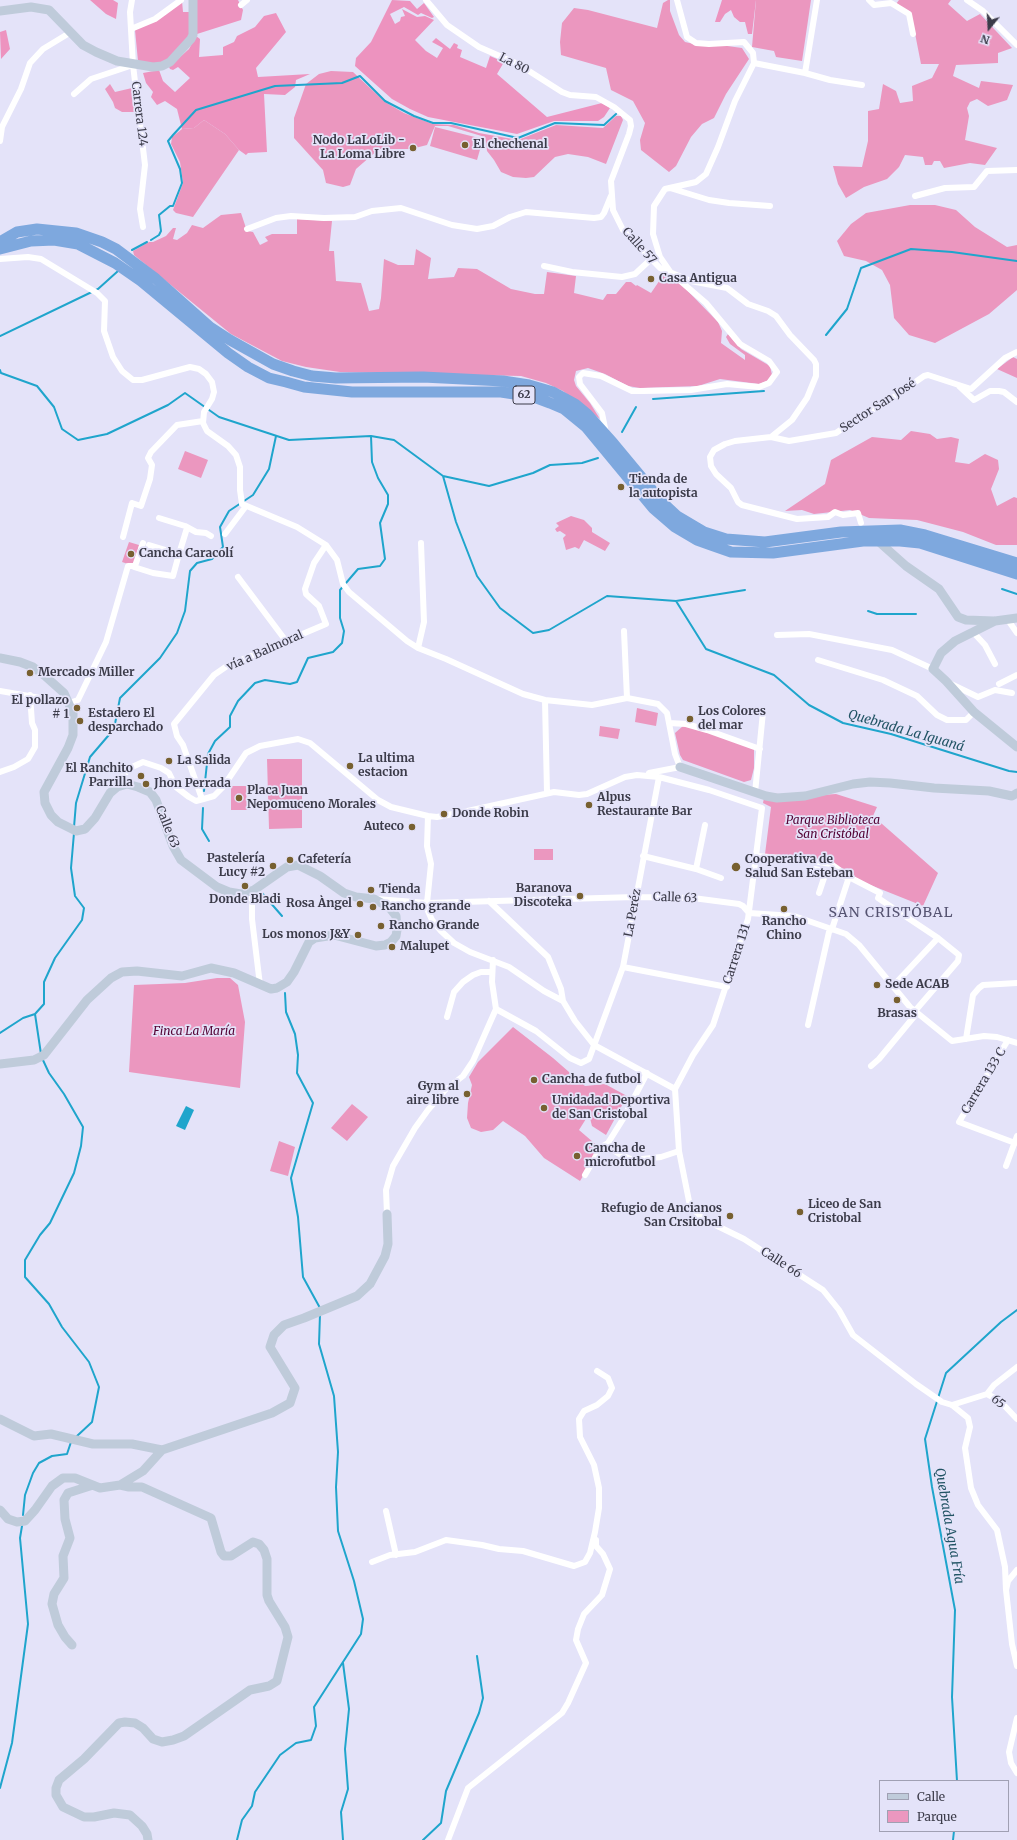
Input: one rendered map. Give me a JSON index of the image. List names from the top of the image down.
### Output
{
  "streets": {
    "highway": ["62"],
    "street": [
      "La 80",
      "Carrera 124",
      "Calle 57",
      "Sector San José",
      "vía a Balmoral",
      "Calle 63",
      "La Peréz",
      "Carrera 131",
      "Carrera 133 C",
      "Calle 66",
      "65"
    ]
  },
  "crossings": [
    ["La 80", "Calle 57"],
    ["Calle 57", "Sector San José"],
    ["Calle 63", "La Peréz"],
    ["Calle 63", "Carrera 131"],
    ["Carrera 131", "Calle 66"],
    ["Calle 66", "65"]
  ],
  "districts": ["SAN CRISTÓBAL"],
  "water": ["Quebrada La Iguaná", "Quebrada Agua Fría"],
  "parks": ["Parque Biblioteca San Cristóbal", "Finca La María"],
  "places": [
    "El chechenal",
    "Nodo LaLoLib - La Loma Libre",
    "Casa Antigua",
    "Tienda de la autopista",
    "Cancha Caracolí",
    "Mercados Miller",
    "El pollazo # 1",
    "Los Colores del mar",
    "Estadero El desparchado",
    "La Salida",
    "La ultima estacion",
    "El Ranchito Parrilla",
    "Jhon Perrada",
    "Placa Juan Nepomuceno Morales",
    "Alpus Restaurante Bar",
    "Donde Robin",
    "Auteco",
    "Cafetería",
    "Pastelería Lucy #2",
    "Cooperativa de Salud San Esteban",
    "Donde Bladi",
    "Tienda",
    "Baranova Discoteka",
    "Rosa Àngel",
    "Rancho grande",
    "Rancho Chino",
    "Rancho Grande",
    "Los monos J&Y",
    "Malupet",
    "Sede ACAB",
    "Brasas",
    "Cancha de futbol",
    "Gym al aire libre",
    "Unidadad Deportiva de San Cristobal",
    "Cancha de microfutbol",
    "Liceo de San Cristobal",
    "Refugio de Ancianos San Crsitobal"
  ],
  "legend": ["Calle", "Parque"],
  "north": "bottom"
}
